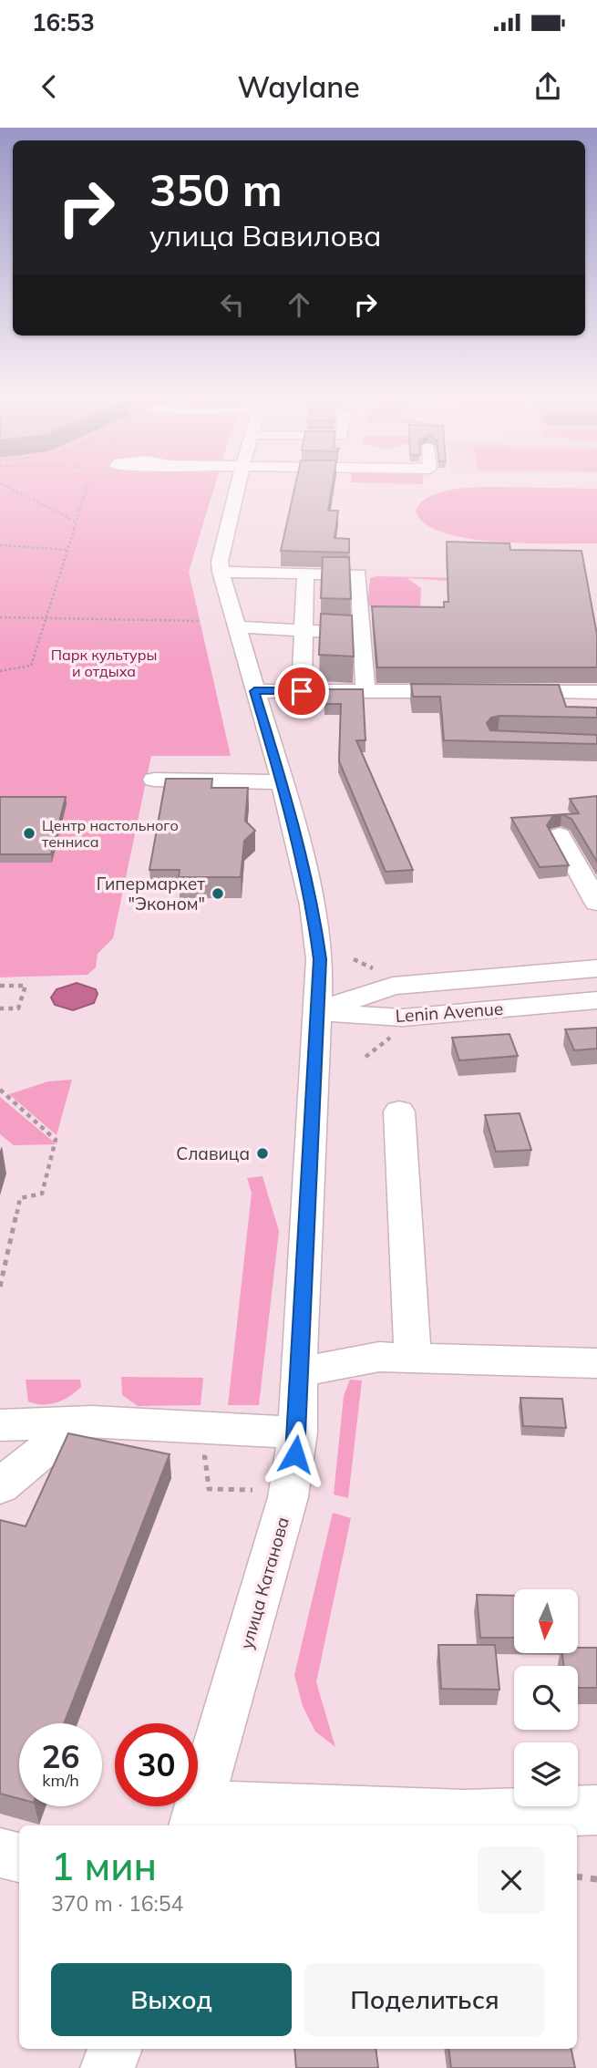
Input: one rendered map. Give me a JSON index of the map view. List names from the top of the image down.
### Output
{
  "streets": {
    "street": ["Lenin Avenue", "улица Катанова"]
  },
  "crossings": [
    ["Lenin Avenue", "улица Катанова"]
  ],
  "parks": ["Парк культуры и отдыха"],
  "places": ["Центр настольного тенниса", "Гипермаркет \"Эконом\"", "Славица"],
  "north": "bottom",
  "page": {
    "status": "16:53",
    "header": "Waylane",
    "turn": ["350 m", "улица Вавилова"],
    "speed": "26 km/h",
    "limit": "30",
    "heading": ["1 мин", "370 m · 16:54"],
    "buttons": ["Выход", "Поделиться"]
  }
}
